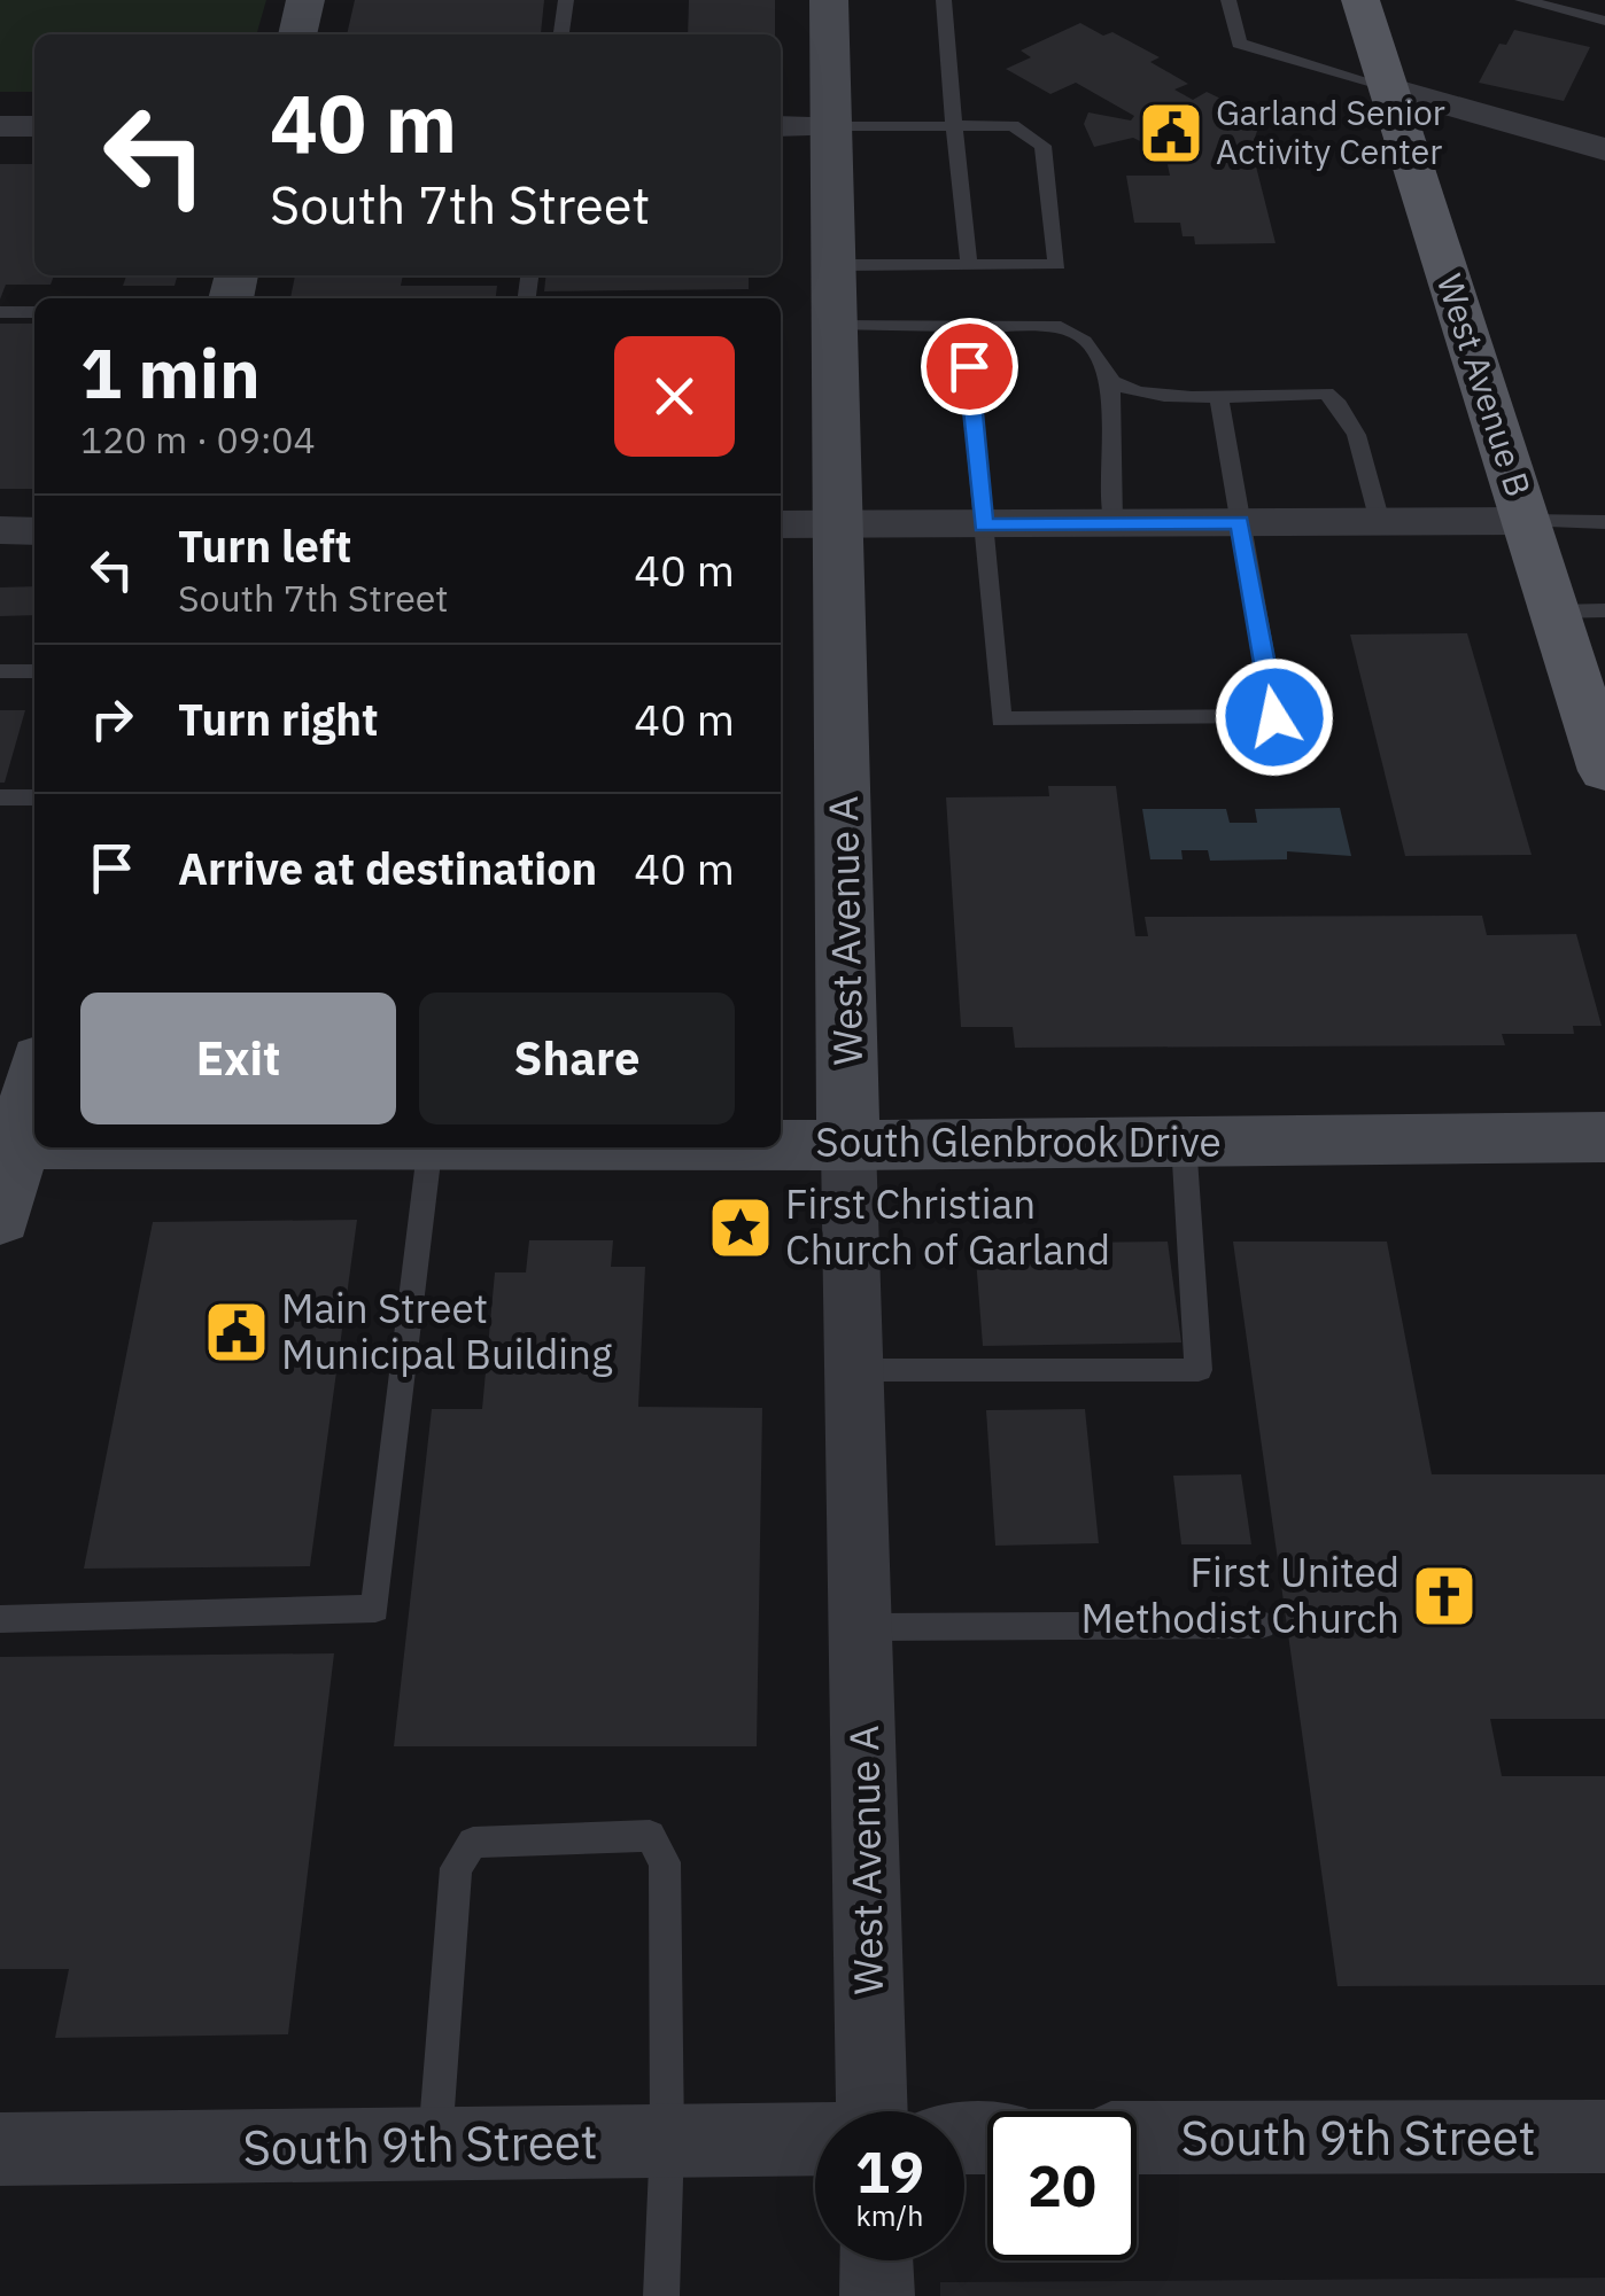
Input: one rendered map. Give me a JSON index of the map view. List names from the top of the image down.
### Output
{
  "streets": {
    "main road": ["West Avenue B"],
    "street": ["West Avenue A", "South Glenbrook Drive", "South 9th Street"]
  },
  "crossings": [
    ["West Avenue A", "South Glenbrook Drive"]
  ],
  "places": {
    "public building": ["Garland Senior Activity Center", "Main Street Municipal Building"],
    "place": ["First Christian Church of Garland"],
    "church": ["First United Methodist Church"]
  },
  "page": {
    "turn": ["40 m", "South 7th Street"],
    "heading": ["1 min", "120 m · 09:04"],
    "list": [
      {
        "name": "Turn left",
        "note": "South 7th Street",
        "value": "40 m"
      },
      {
        "name": "Turn right",
        "value": "40 m"
      },
      {
        "name": "Arrive at destination",
        "value": "40 m"
      }
    ],
    "buttons": ["Exit", "Share"],
    "speed": "19 km/h",
    "limit": "20"
  }
}
